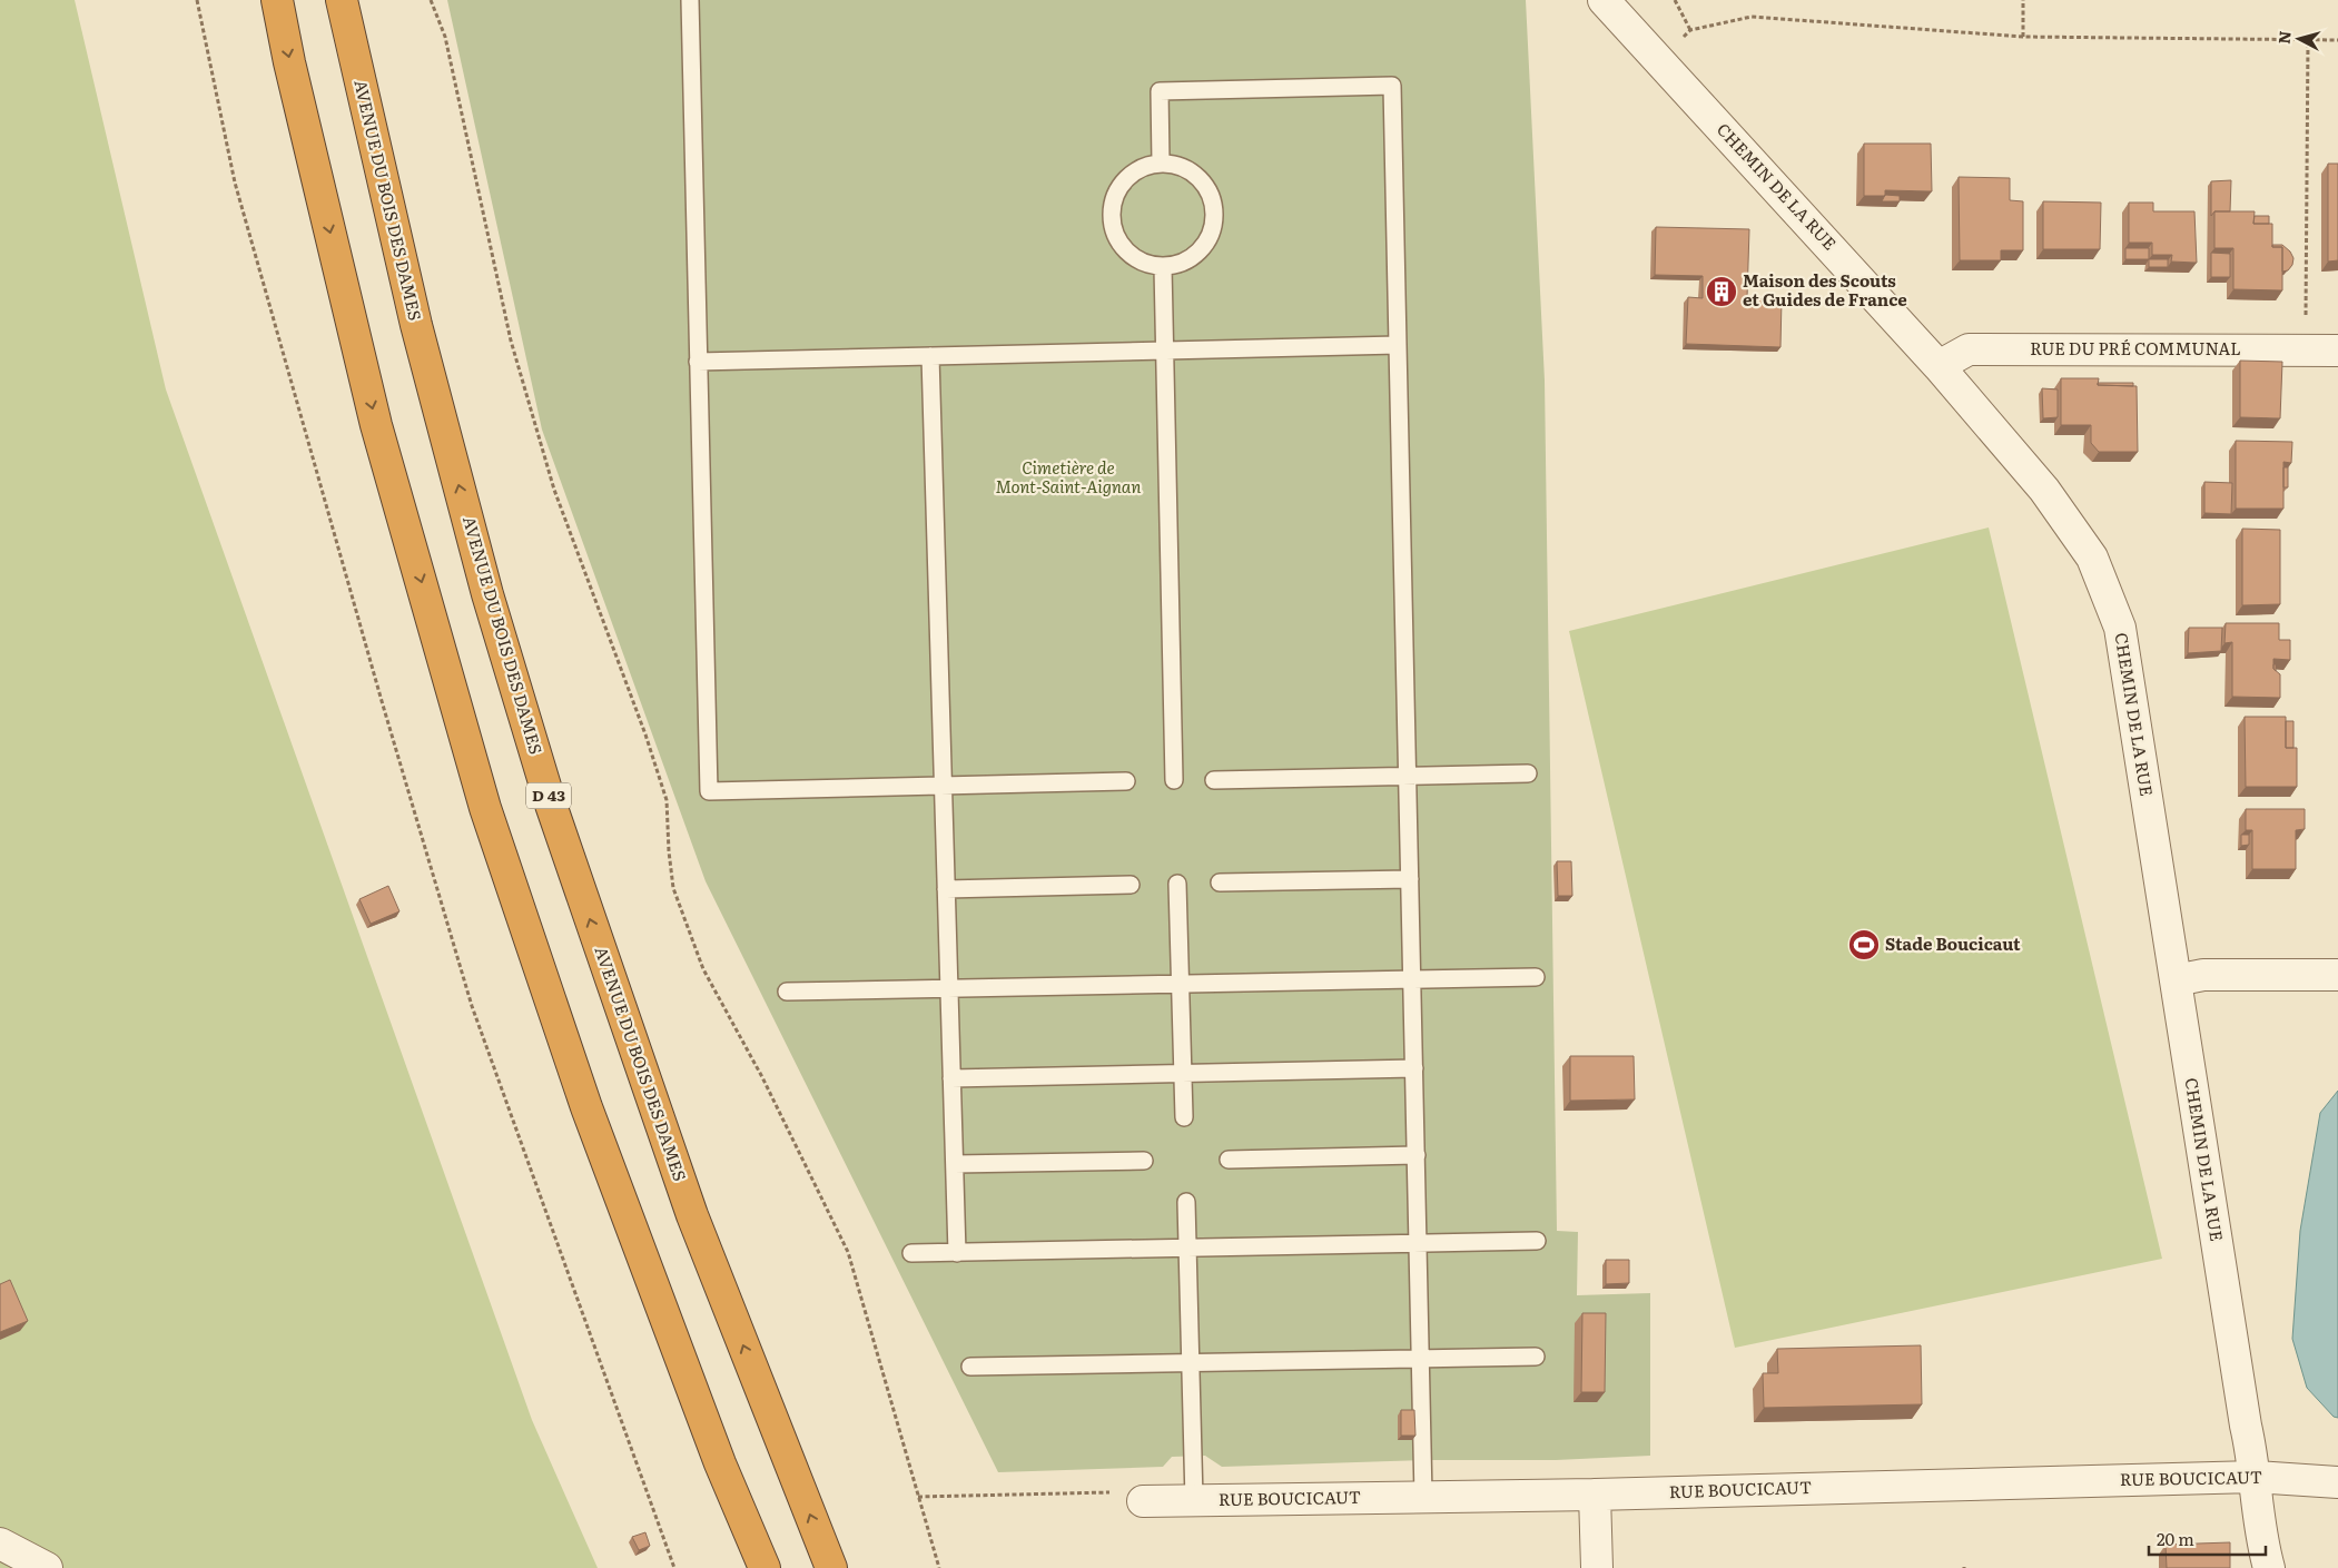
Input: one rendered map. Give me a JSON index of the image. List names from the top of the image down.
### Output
{
  "streets": {
    "highway": ["AVENUE DU BOIS DES DAMES", "D 43"],
    "street": ["CHEMIN DE LA RUE", "RUE DU PRÉ COMMUNAL", "RUE BOUCICAUT"]
  },
  "crossings": [
    ["CHEMIN DE LA RUE", "RUE DU PRÉ COMMUNAL"],
    ["CHEMIN DE LA RUE", "RUE BOUCICAUT"]
  ],
  "parks": ["Cimetière de Mont-Saint-Aignan"],
  "places": {
    "building": ["Maison des Scouts et Guides de France"],
    "sports": ["Stade Boucicaut"]
  },
  "scale_bar": "20 m",
  "north": "left"
}
